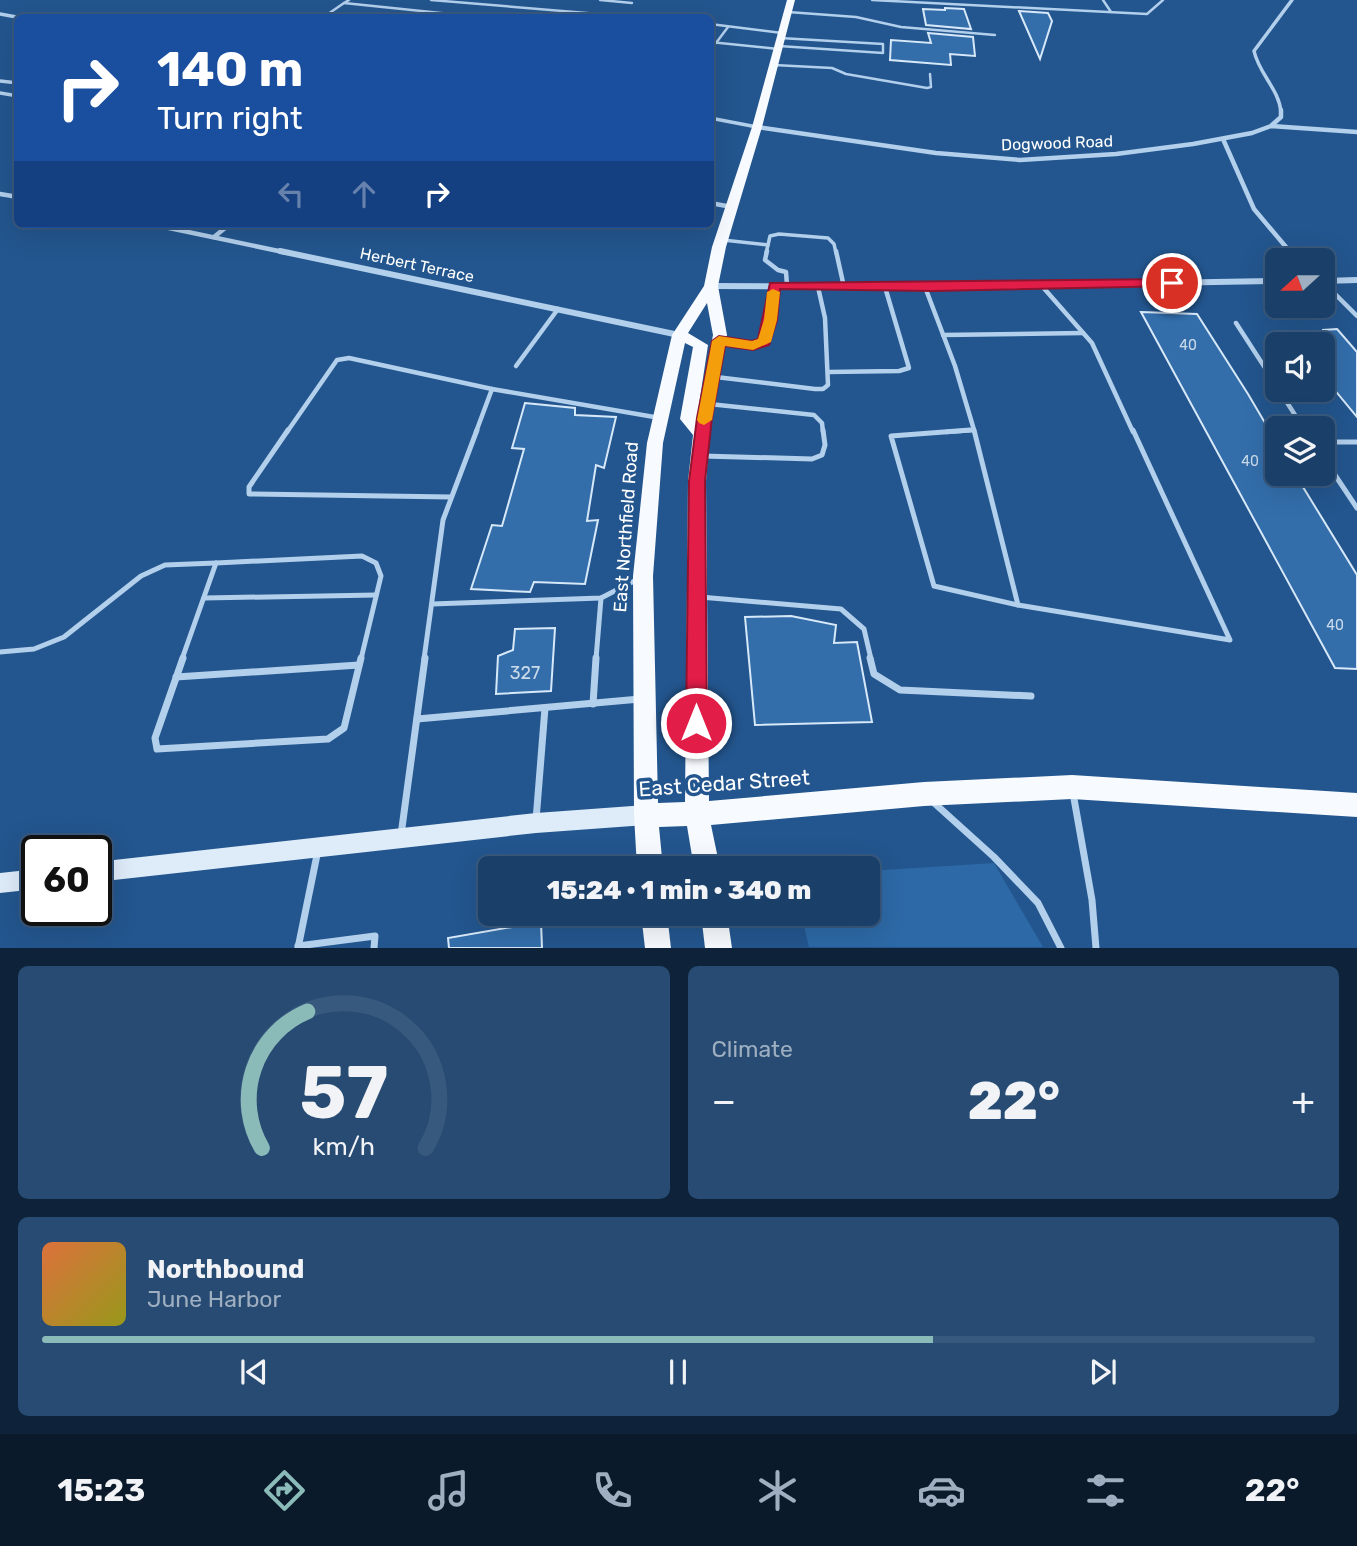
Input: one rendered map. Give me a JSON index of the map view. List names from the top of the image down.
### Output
{
  "streets": {
    "main road": ["East Northfield Road", "East Cedar Street"],
    "street": ["Dogwood Road", "Herbert Terrace"]
  },
  "crossings": [
    ["Dogwood Road", "East Northfield Road"],
    ["Herbert Terrace", "East Northfield Road"],
    ["East Northfield Road", "East Cedar Street"]
  ],
  "house_numbers": [
    "40",
    "40",
    "40",
    "327"
  ],
  "north": "left",
  "page": {
    "turn": ["140 m", "Turn right"],
    "limit": "60",
    "trip": "15:24 · 1 min · 340 m",
    "tile": "Climate",
    "heat": ["−", "22°", "+"],
    "song": ["Northbound", "June Harbor"],
    "tabs": ["15:23", "22°"],
    "gauge": ["57", "km/h"]
  }
}
